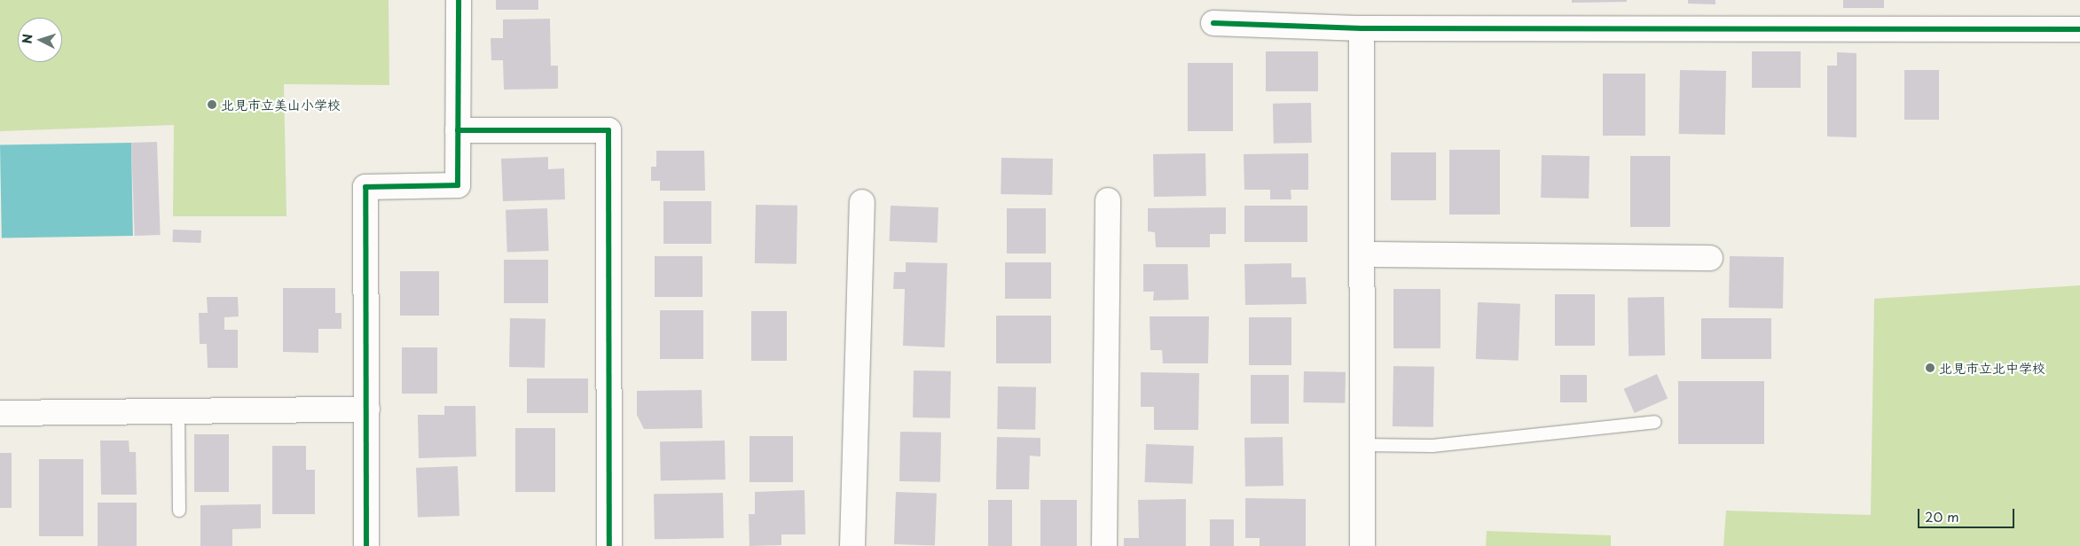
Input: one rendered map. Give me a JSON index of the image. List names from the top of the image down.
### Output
{
  "places": ["北見市立美山小学校", "北見市立北中学校"],
  "scale_bar": "20 m",
  "north": "left"
}
